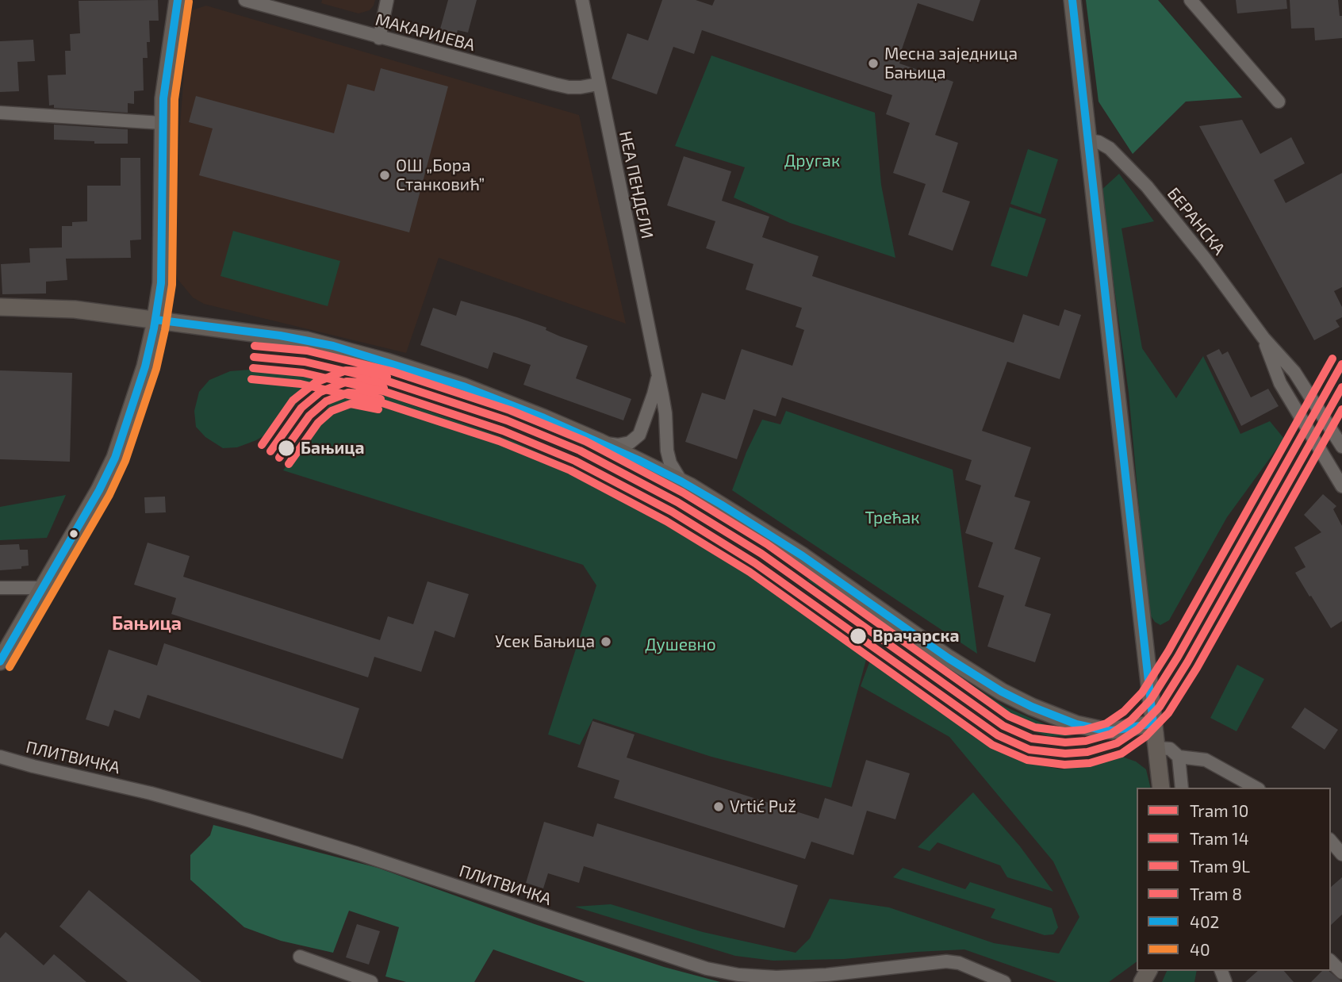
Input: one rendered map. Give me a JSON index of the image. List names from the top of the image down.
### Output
{
  "streets": {
    "street": [
      "МАКАРИЈЕВА",
      "НЕА ПЕНДЕЛИ",
      "БЕРАНСКА",
      "ПЛИТВИЧКА"
    ]
  },
  "crossings": [
    ["МАКАРИЈЕВА", "НЕА ПЕНДЕЛИ"]
  ],
  "districts": ["Бањица"],
  "parks": ["Другак", "Трећак", "Душевно"],
  "places": [
    "Месна заједница Бањица",
    "ОШ „Бора Станковић”",
    "Бањица",
    "Врачарска",
    "Усек Бањица",
    "Vrtić Puž"
  ],
  "lines": [
    "transit line 402",
    "transit line 40",
    "tram line 9L",
    "tram line 10",
    "tram line 14",
    "tram line 8"
  ],
  "legend": [
    "Tram 10",
    "Tram 14",
    "Tram 9L",
    "Tram 8",
    "402",
    "40"
  ]
}
